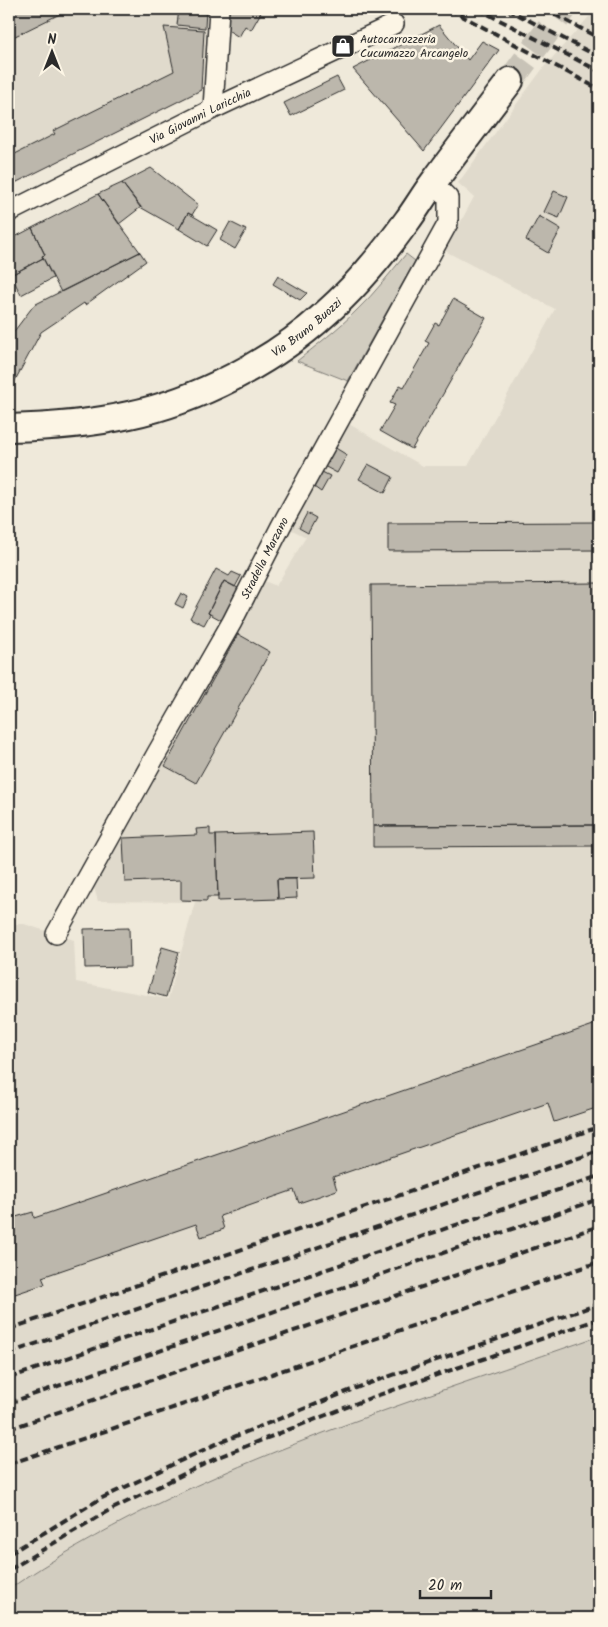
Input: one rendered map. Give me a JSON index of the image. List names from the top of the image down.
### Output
{
  "streets": {
    "main road": ["Via Bruno Buozzi"],
    "street": ["Via Giovanni Laricchia", "Stradella Marzano"]
  },
  "crossings": [
    ["Via Bruno Buozzi", "Stradella Marzano"]
  ],
  "places": {
    "shop": ["Autocarrozzeria Cucumazzo Arcangelo"]
  },
  "scale_bar": "20 m",
  "north": "top"
}
